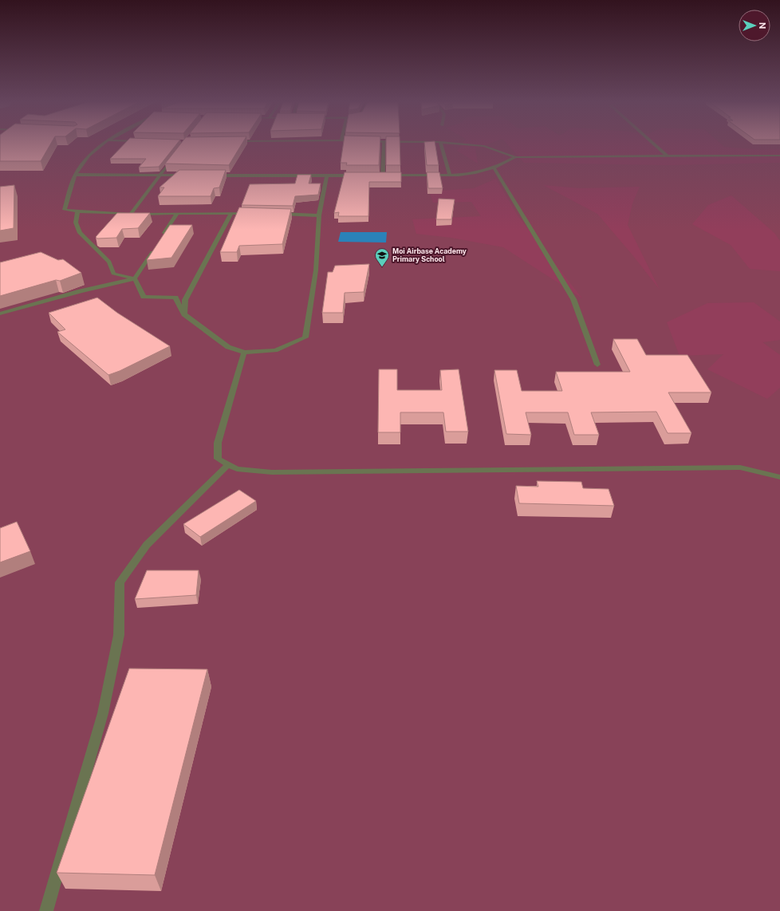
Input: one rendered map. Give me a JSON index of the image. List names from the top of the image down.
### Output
{
  "places": {
    "school or university": ["Moi Airbase Academy Primary School"]
  },
  "north": "right"
}
